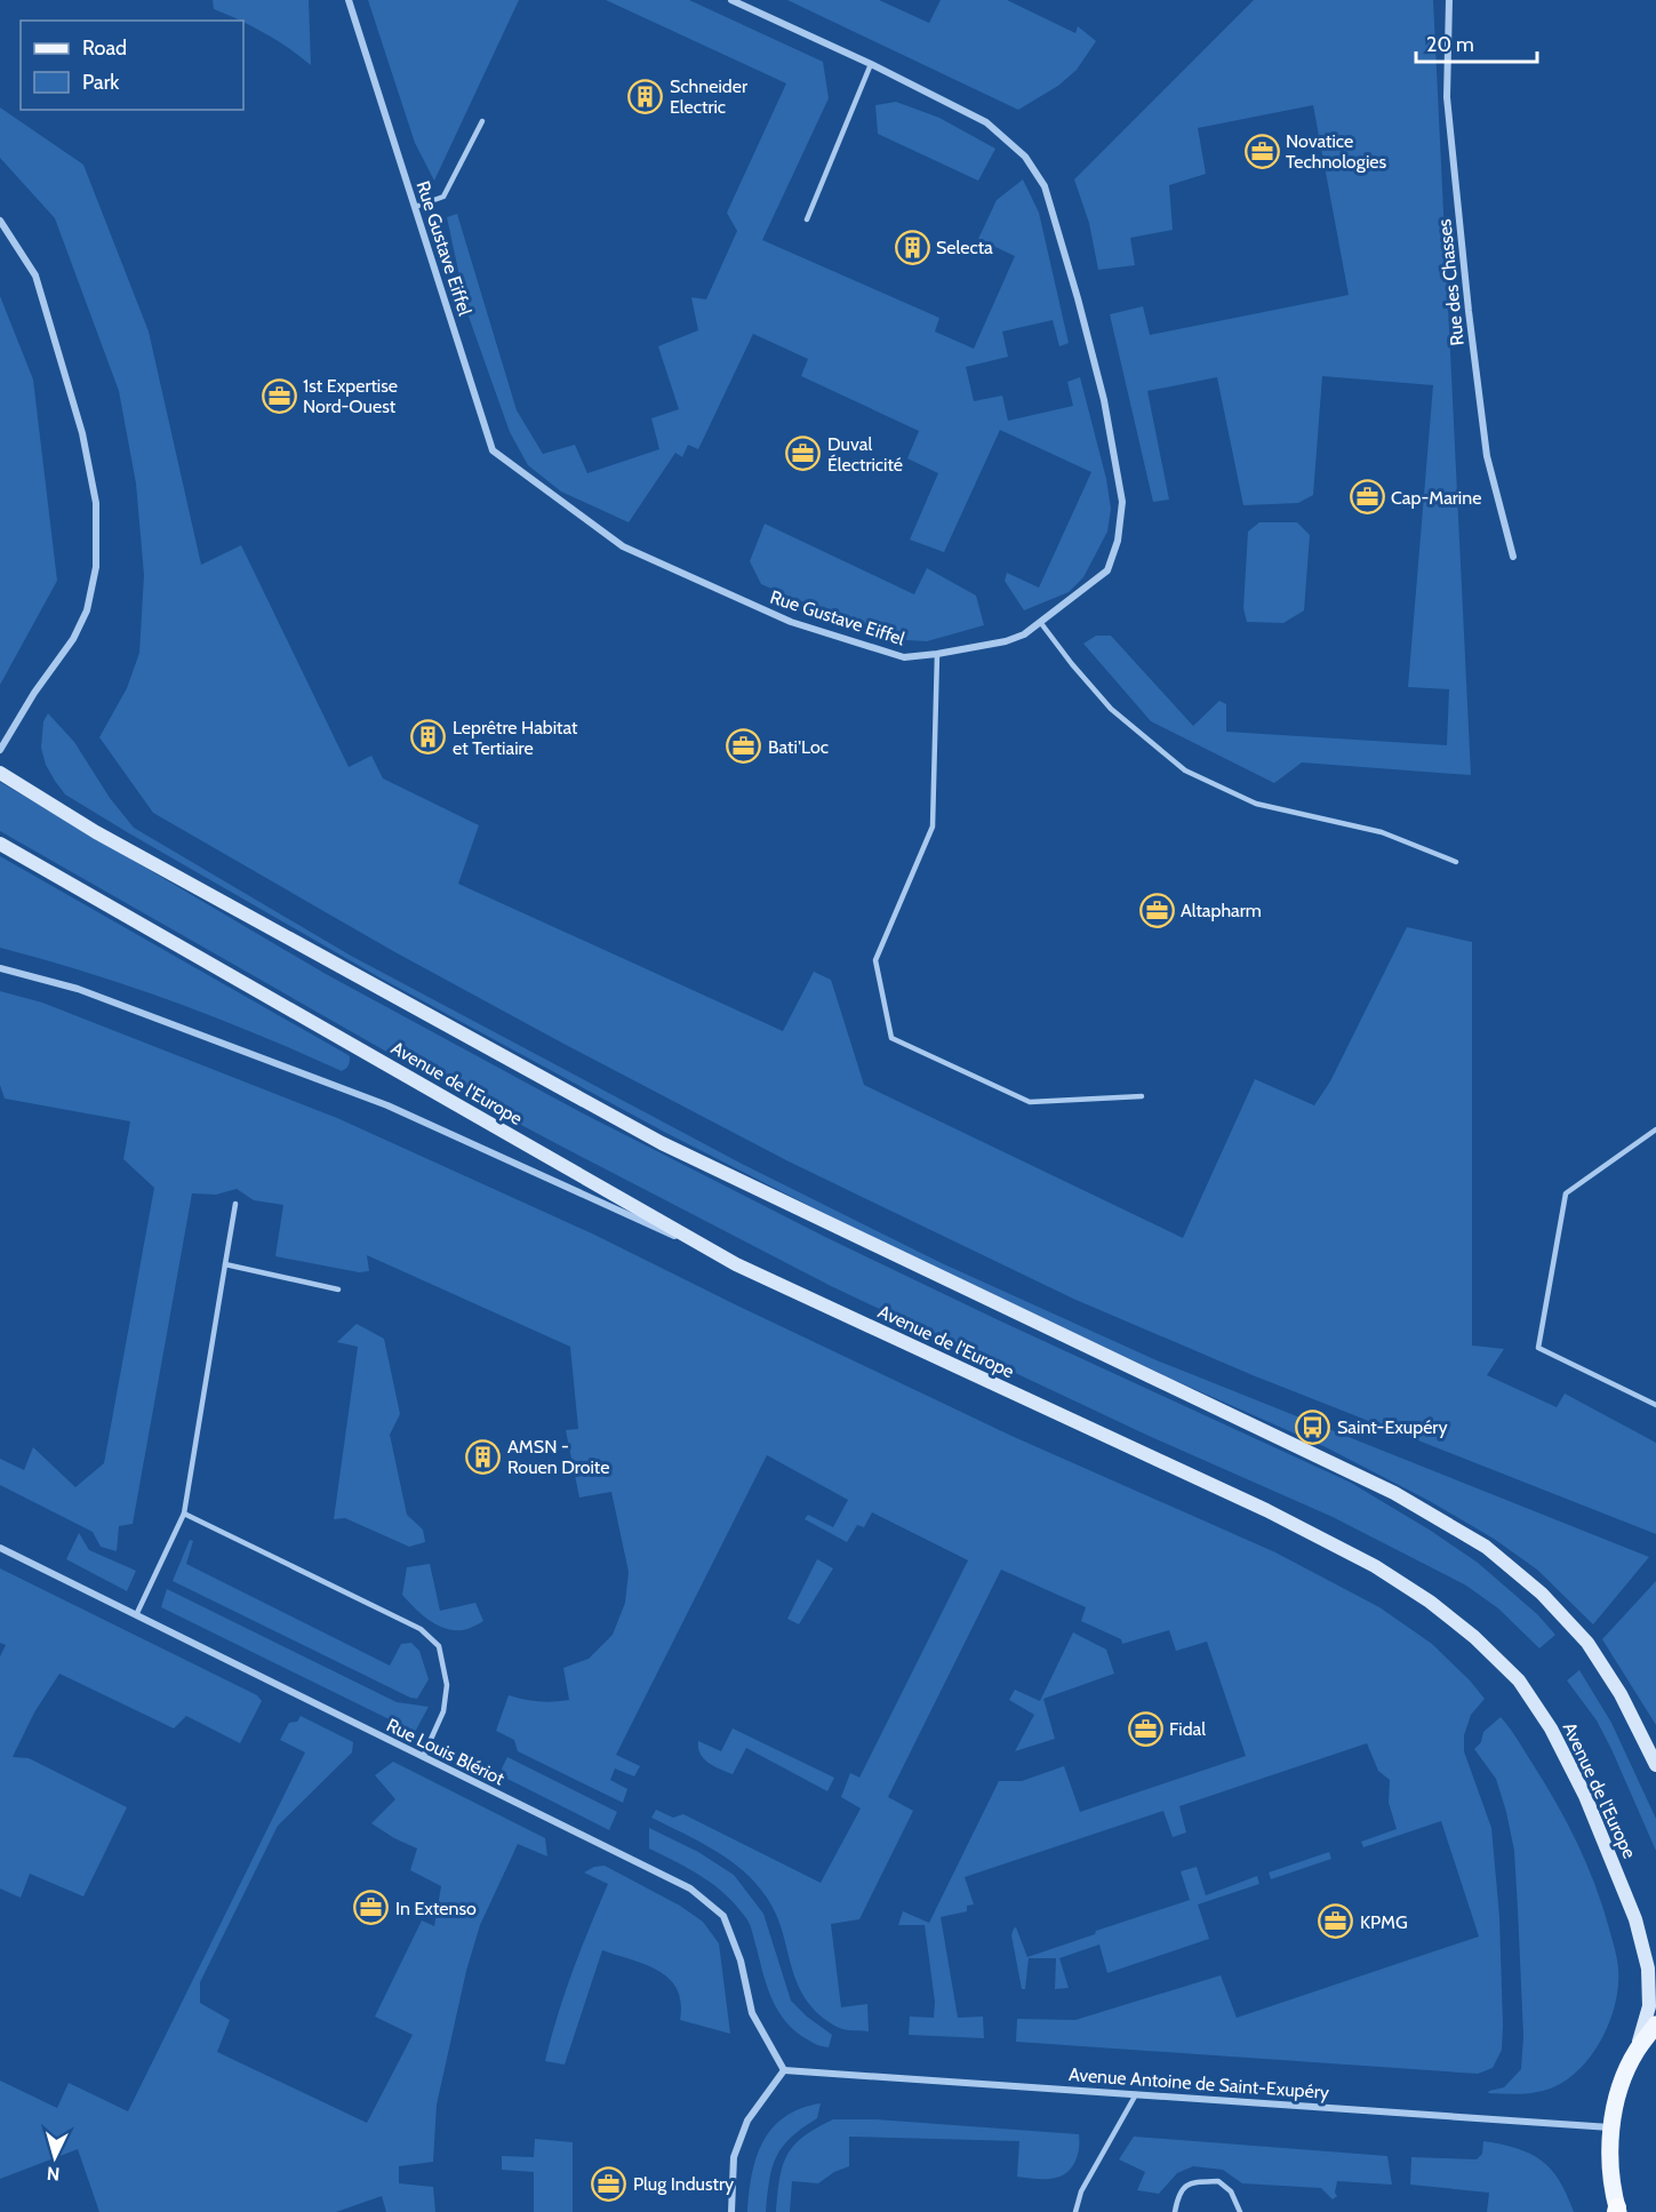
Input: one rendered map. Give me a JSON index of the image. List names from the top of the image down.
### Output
{
  "streets": {
    "main road": ["Avenue de l'Europe"],
    "street": [
      "Rue Gustave Eiffel",
      "Rue des Chasses",
      "Rue Louis Blériot",
      "Avenue Antoine de Saint-Exupéry"
    ]
  },
  "crossings": [
    ["Rue Louis Blériot", "Avenue Antoine de Saint-Exupéry"]
  ],
  "places": {
    "building": [
      "Schneider Electric",
      "Selecta",
      "Leprêtre Habitat et Tertiaire",
      "AMSN - Rouen Droite"
    ],
    "office": [
      "Novatice Technologies",
      "1st Expertise Nord-Ouest",
      "Duval Électricité",
      "Cap-Marine",
      "Bati'Loc",
      "Altapharm",
      "Fidal",
      "In Extenso",
      "KPMG",
      "Plug Industry"
    ],
    "bus stop": ["Saint-Exupéry"]
  },
  "legend": ["Road", "Park"],
  "scale_bar": "20 m",
  "north": "bottom"
}
